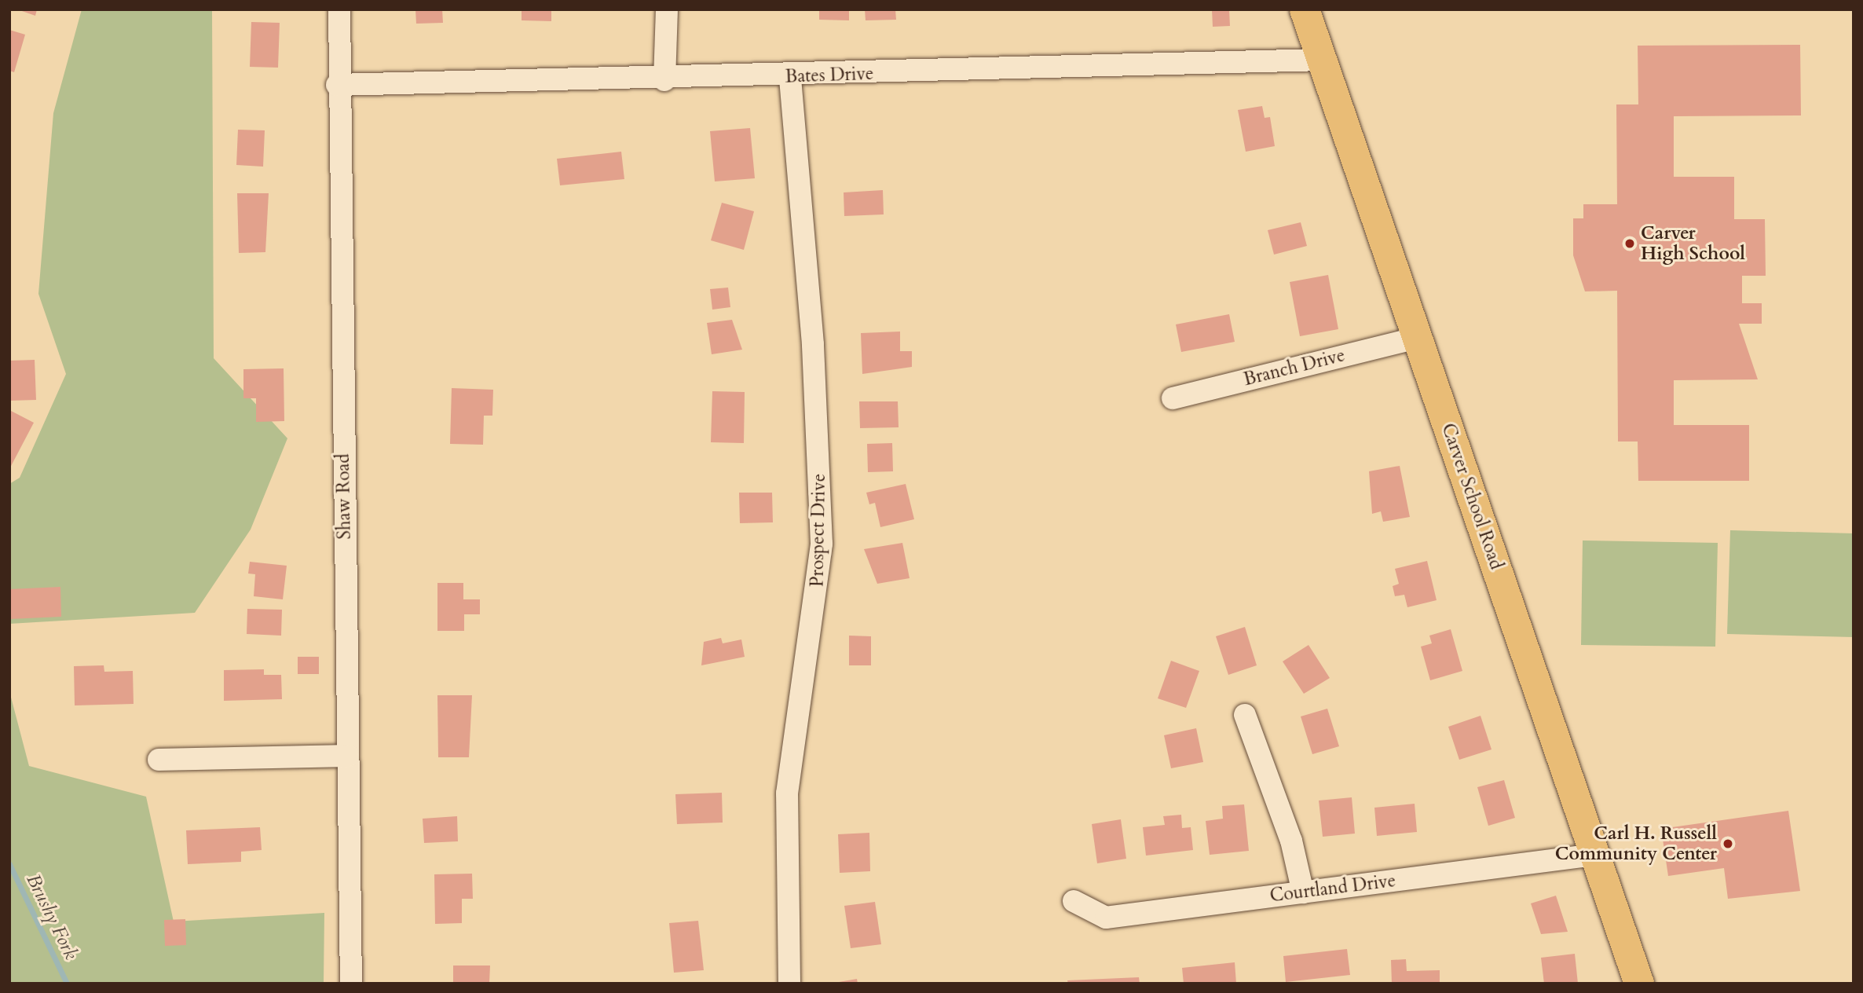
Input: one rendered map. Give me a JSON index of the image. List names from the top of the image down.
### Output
{
  "streets": {
    "main road": ["Carver School Road"],
    "street": [
      "Bates Drive",
      "Branch Drive",
      "Shaw Road",
      "Prospect Drive",
      "Courtland Drive"
    ]
  },
  "crossings": [
    ["Bates Drive", "Shaw Road"],
    ["Bates Drive", "Carver School Road"],
    ["Bates Drive", "Prospect Drive"],
    ["Branch Drive", "Carver School Road"],
    ["Carver School Road", "Courtland Drive"]
  ],
  "water": ["Brushy Fork"],
  "places": ["Carver High School", "Carl H. Russell Community Center"]
}
